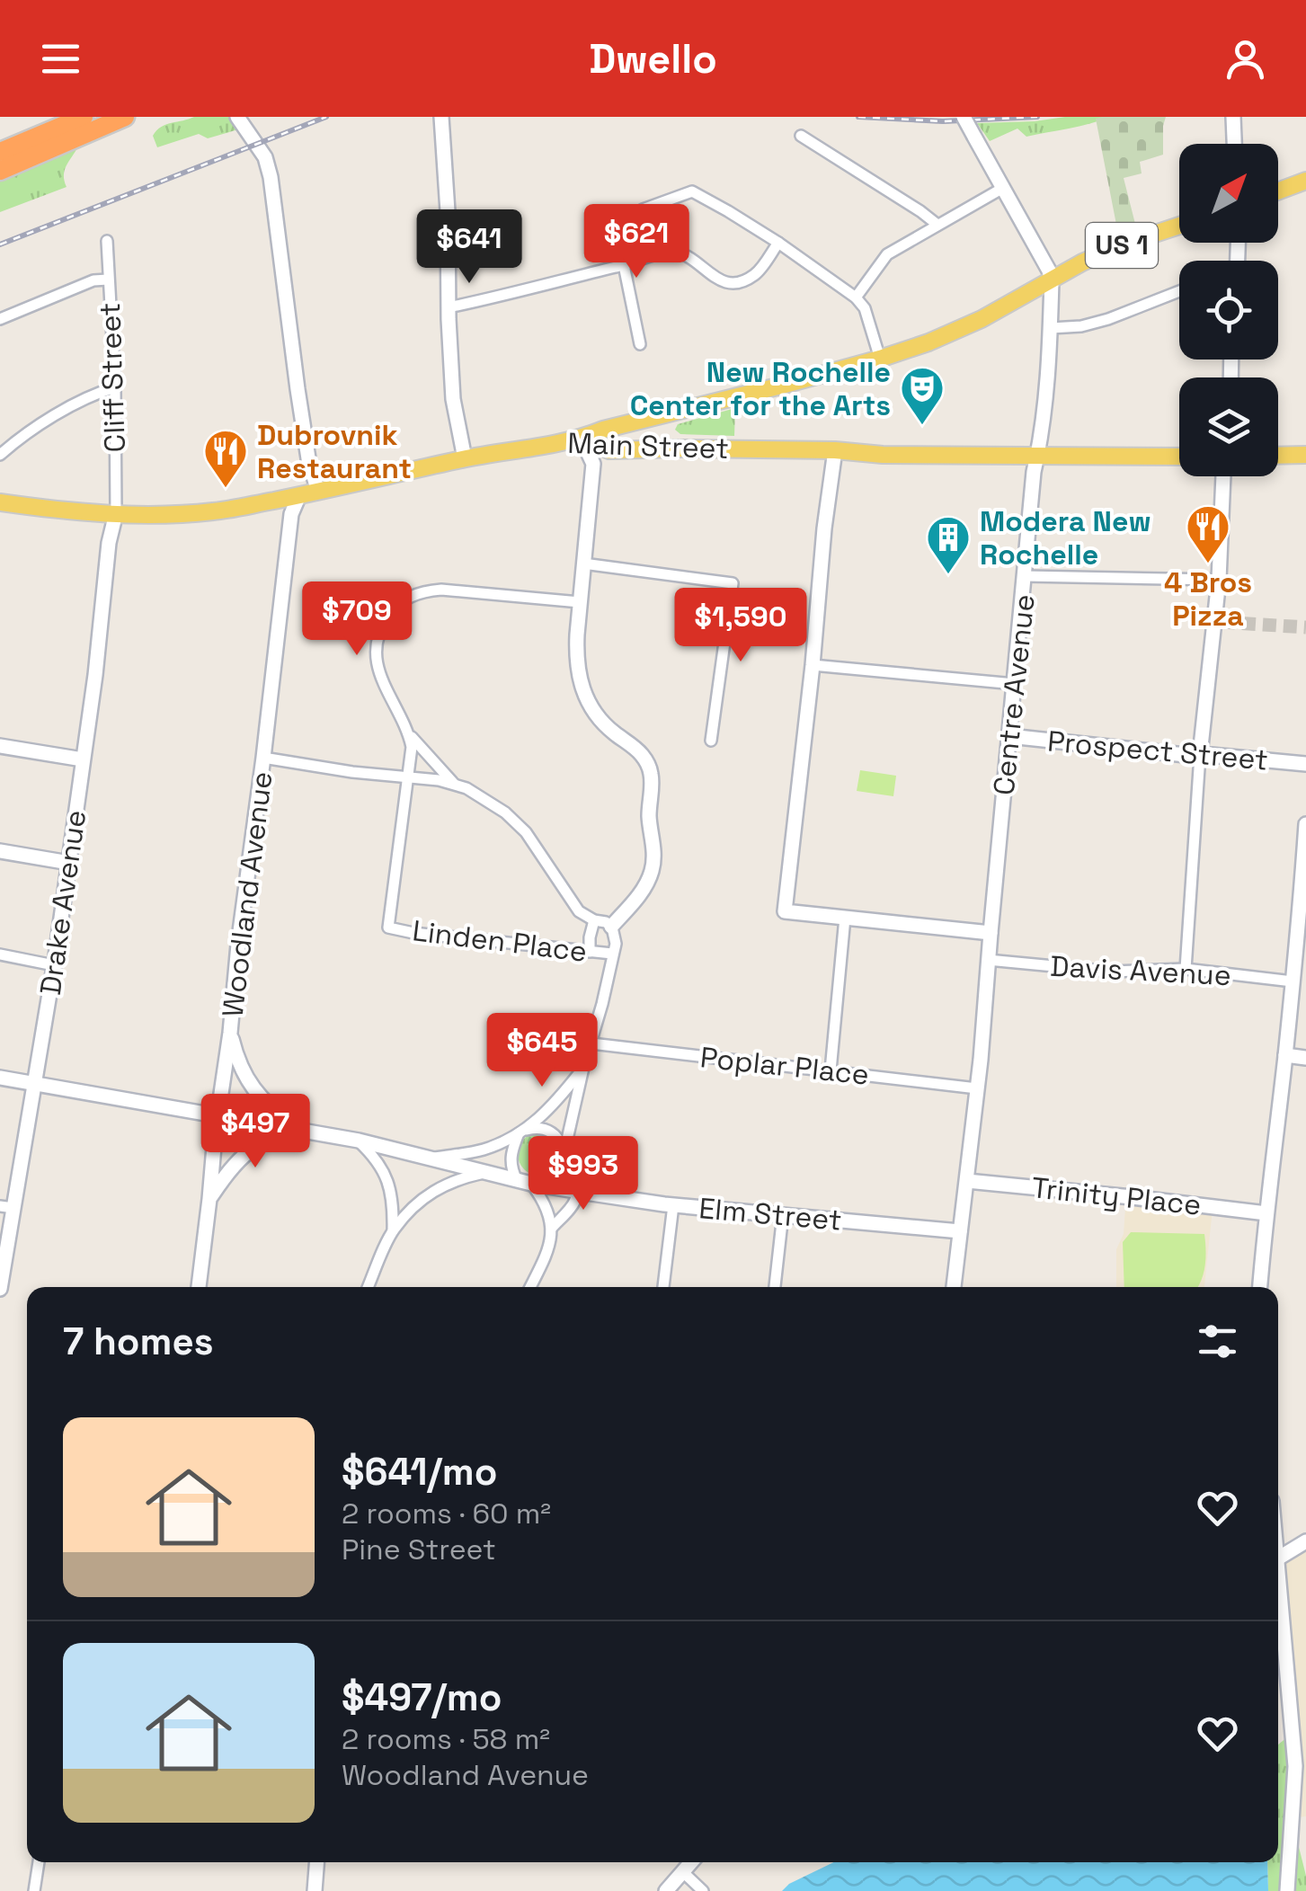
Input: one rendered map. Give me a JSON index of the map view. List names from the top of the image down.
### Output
{
  "streets": {
    "main road": ["US 1", "Main Street"],
    "street": [
      "Cliff Street",
      "Centre Avenue",
      "Prospect Street",
      "Woodland Avenue",
      "Drake Avenue",
      "Linden Place",
      "Davis Avenue",
      "Poplar Place",
      "Trinity Place",
      "Elm Street"
    ]
  },
  "crossings": [
    ["US 1", "Main Street"],
    ["US 1", "Centre Avenue"],
    ["Cliff Street", "Main Street"],
    ["Cliff Street", "Drake Avenue"],
    ["Main Street", "Centre Avenue"],
    ["Main Street", "Woodland Avenue"],
    ["Main Street", "Drake Avenue"],
    ["Centre Avenue", "Prospect Street"],
    ["Centre Avenue", "Davis Avenue"],
    ["Centre Avenue", "Poplar Place"],
    ["Centre Avenue", "Trinity Place"],
    ["Centre Avenue", "Elm Street"],
    ["Woodland Avenue", "Elm Street"],
    ["Drake Avenue", "Elm Street"]
  ],
  "places": {
    "theatre": ["New Rochelle Center for the Arts"],
    "restaurant": ["Dubrovnik Restaurant", "4 Bros Pizza"],
    "building": ["Modera New Rochelle"]
  },
  "north": "top right",
  "page": {
    "header": "Dwello",
    "price": [
      "$621",
      "$641",
      "$709",
      "$1,590",
      "$645",
      "$497",
      "$993"
    ],
    "heading": "7 homes",
    "list": [
      {
        "name": "$641/mo",
        "note": "2 rooms · 60 m² · Pine Street"
      },
      {
        "name": "$497/mo",
        "note": "2 rooms · 58 m² · Woodland Avenue"
      }
    ]
  }
}
